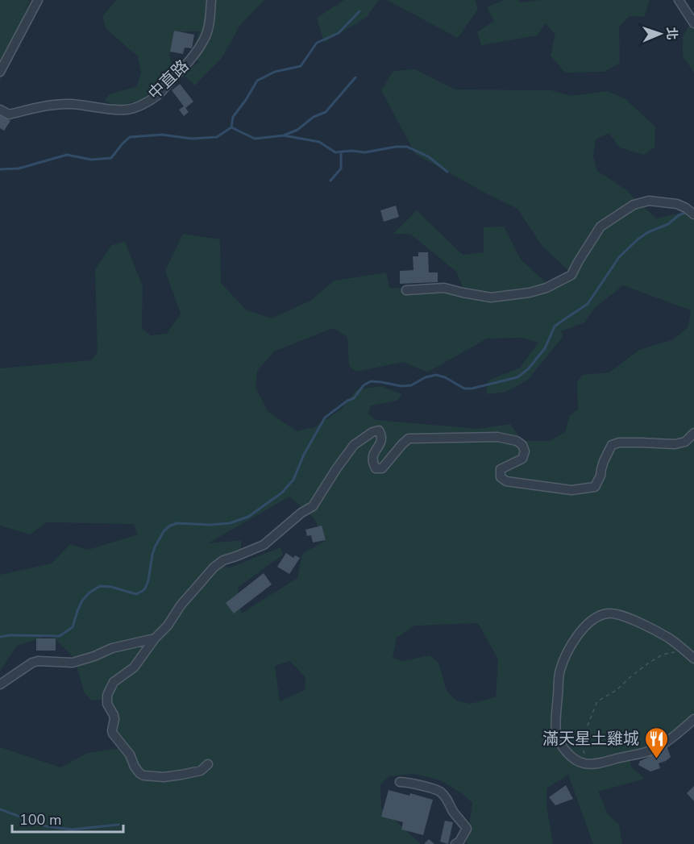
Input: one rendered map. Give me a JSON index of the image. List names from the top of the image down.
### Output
{
  "streets": {
    "street": ["中直路"]
  },
  "places": {
    "restaurant": ["滿天星土雞城"]
  },
  "scale_bar": "100 m",
  "north": "right"
}
